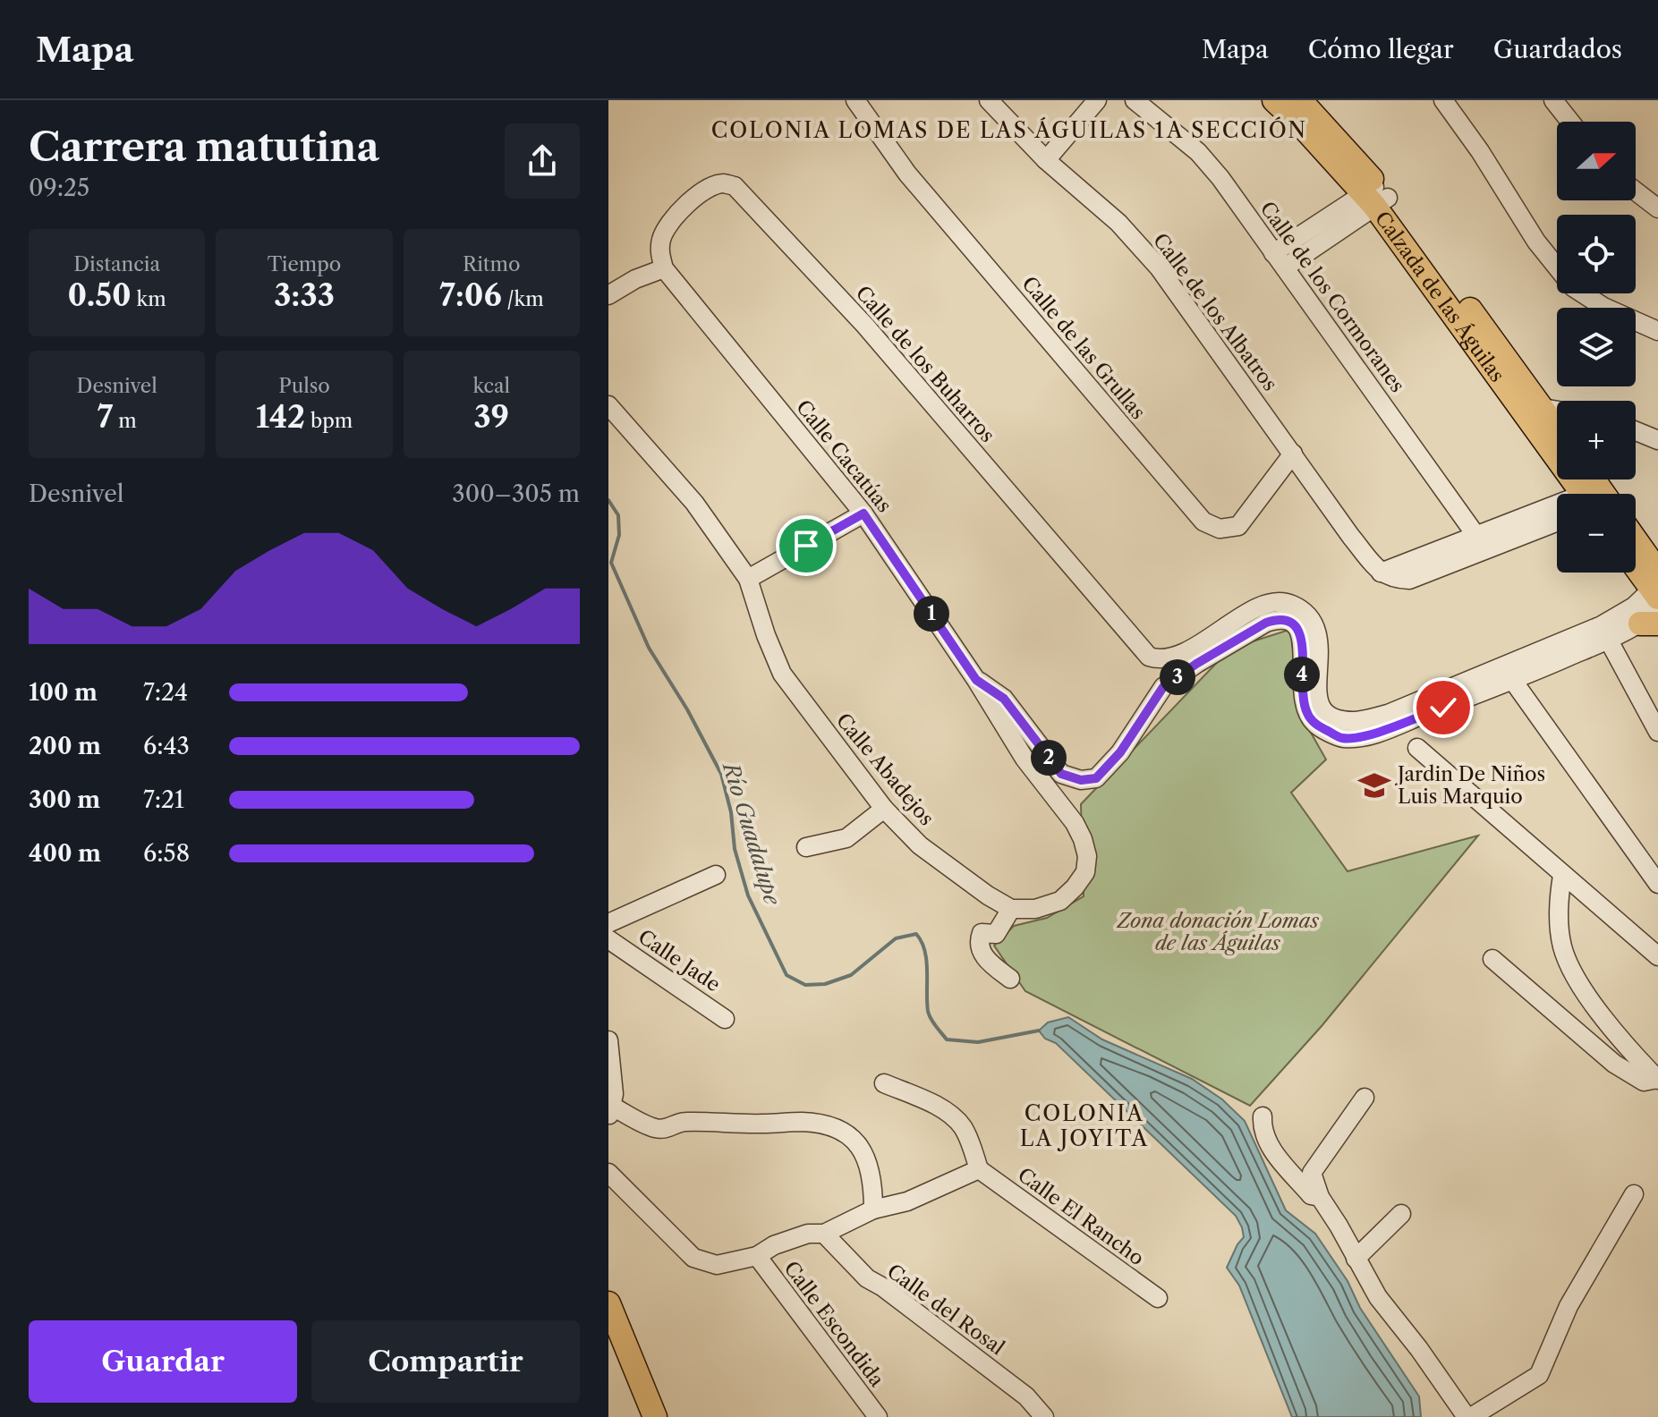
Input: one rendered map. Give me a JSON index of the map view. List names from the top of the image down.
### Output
{
  "streets": {
    "main road": ["Calzada de las Águilas"],
    "street": [
      "Calle de los Cormoranes",
      "Calle de los Albatros",
      "Calle de las Grullas",
      "Calle de los Buharros",
      "Calle Cacatúas",
      "Calle Abadejos",
      "Calle Jade",
      "Calle El Rancho",
      "Calle del Rosal",
      "Calle Escondida"
    ]
  },
  "crossings": [
    ["Calle de los Albatros", "Calle de las Grullas"],
    ["Calle de los Buharros", "Calle Cacatúas"]
  ],
  "districts": ["COLONIA LOMAS DE LAS ÁGUILAS 1A SECCIÓN", "COLONIA LA JOYITA"],
  "water": ["Río Guadalupe"],
  "parks": ["Zona donación Lomas de las Águilas"],
  "places": {
    "school or university": ["Jardin De Niños Luis Marquio"]
  },
  "north": "right",
  "page": {
    "header": "Mapa",
    "nav": ["Mapa", "Cómo llegar", "Guardados"],
    "heading": ["Carrera matutina", "09:25"],
    "map_buttons": ["+", "−"],
    "stats": [
      ["Distancia", "0.50 km"],
      ["Tiempo", "3:33"],
      ["Ritmo", "7:06 /km"],
      ["Desnivel", "7 m"],
      ["Pulso", "142 bpm"],
      ["kcal", "39"]
    ],
    "chart": ["Desnivel", "300–305 m"],
    "pins": [
      "1",
      "4",
      "3",
      "2"
    ],
    "list": [
      {
        "name": "100 m",
        "note": "7:24"
      },
      {
        "name": "200 m",
        "note": "6:43"
      },
      {
        "name": "300 m",
        "note": "7:21"
      },
      {
        "name": "400 m",
        "note": "6:58"
      }
    ],
    "buttons": ["Guardar", "Compartir"]
  }
}
